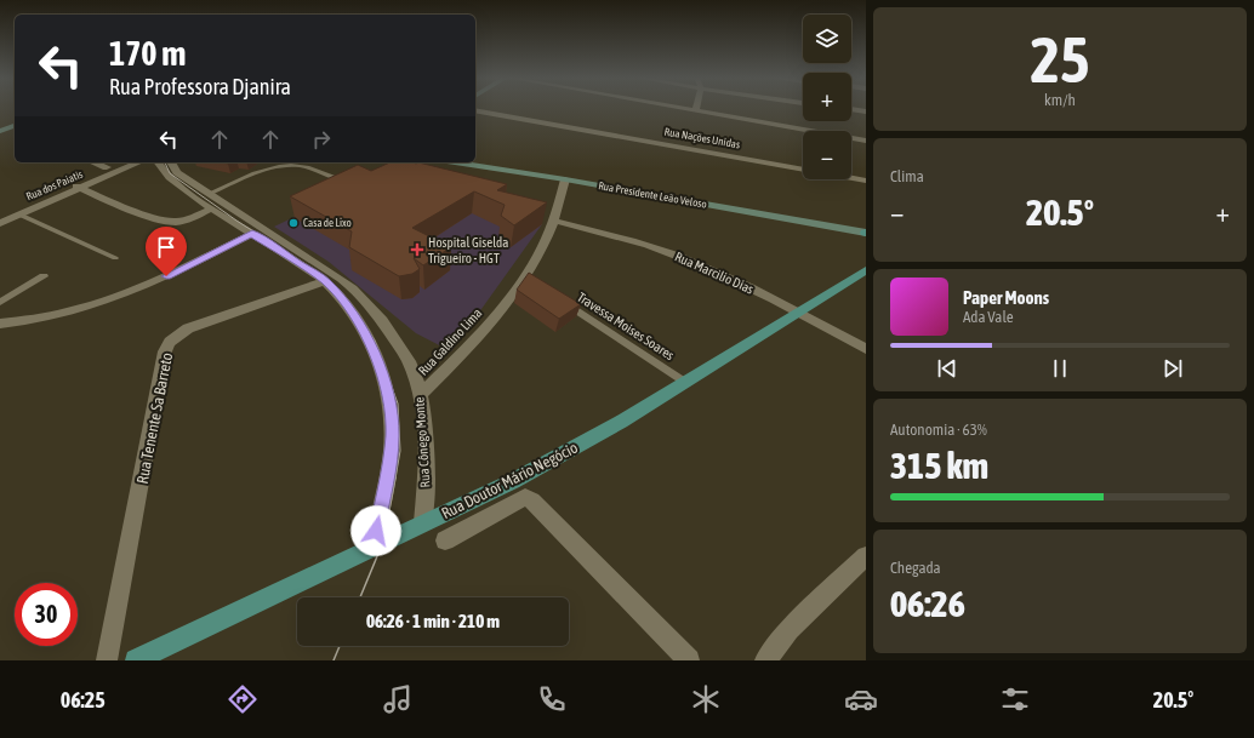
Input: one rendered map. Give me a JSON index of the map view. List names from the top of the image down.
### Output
{
  "streets": {
    "main road": ["Rua Presidente Leão Veloso", "Rua Doutor Mário Negócio"],
    "street": [
      "Rua Nações Unidas",
      "Rua dos Paiatis",
      "Rua Marcilio Dias",
      "Rua Galdino Lima",
      "Rua Tenente Sa Barreto",
      "Rua Cônego Monte"
    ],
    "lane": ["Travessa Moises Soares"]
  },
  "crossings": [
    ["Rua Presidente Leão Veloso", "Rua Galdino Lima"],
    ["Rua Marcilio Dias", "Rua Galdino Lima"],
    ["Rua Marcilio Dias", "Rua Doutor Mário Negócio"],
    ["Travessa Moises Soares", "Rua Doutor Mário Negócio"],
    ["Rua Galdino Lima", "Rua Cônego Monte"],
    ["Rua Cônego Monte", "Rua Doutor Mário Negócio"]
  ],
  "places": {
    "other": ["Casa de Lixo"],
    "health": ["Hospital Giselda Trigueiro - HGT"]
  },
  "page": {
    "tile": [
      ["25", "km/h"],
      "Clima",
      ["Autonomia · 63%", "315 km"],
      ["Chegada", "06:26"]
    ],
    "map_buttons": ["+", "−"],
    "turn": ["170 m", "Rua Professora Djanira"],
    "heat": ["−", "20.5°", "+"],
    "song": ["Paper Moons", "Ada Vale"],
    "limit": "30",
    "trip": "06:26 · 1 min · 210 m",
    "tabs": ["06:25", "20.5°"]
  }
}
